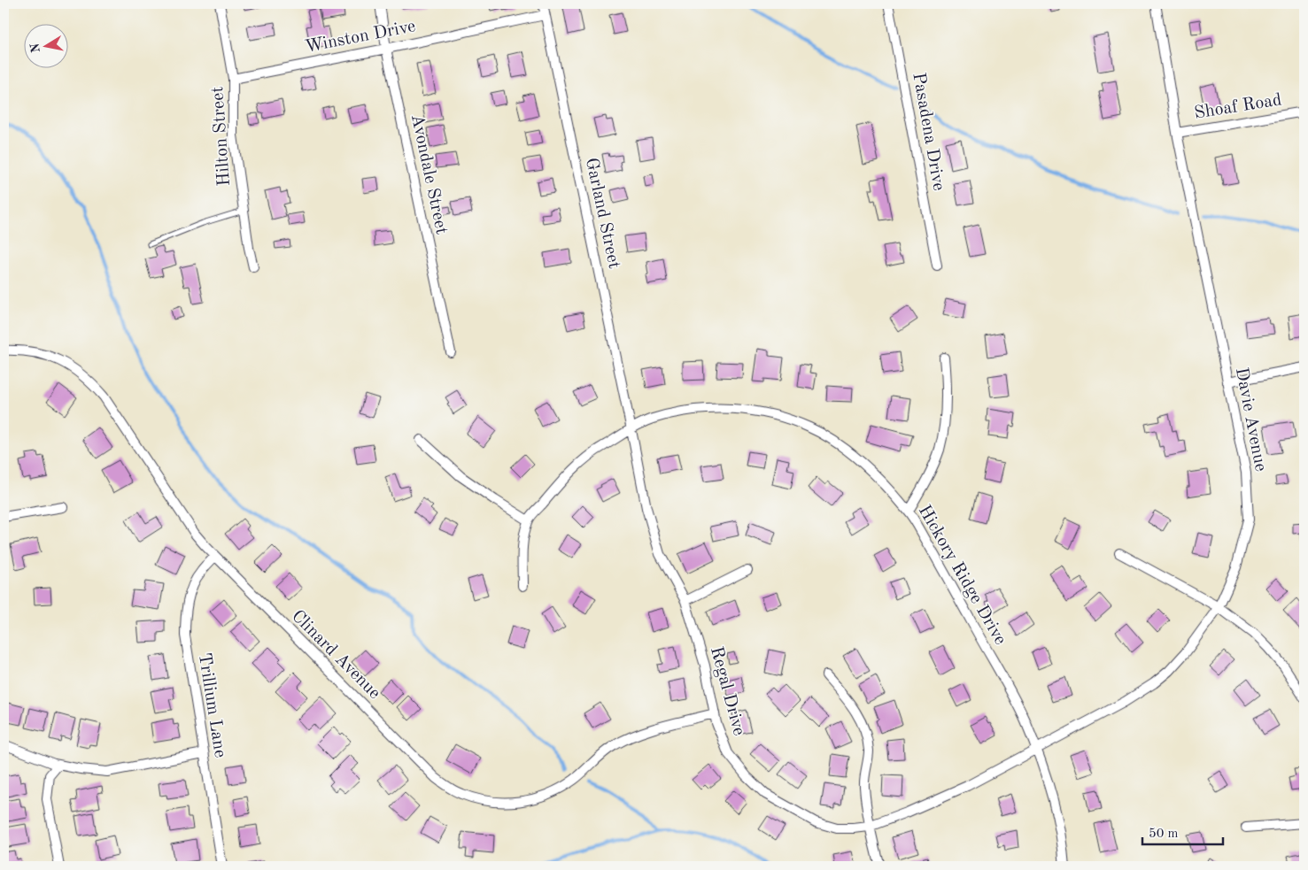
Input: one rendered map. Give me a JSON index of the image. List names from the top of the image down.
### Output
{
  "streets": {
    "street": [
      "Winston Drive",
      "Shoaf Road",
      "Pasadena Drive",
      "Hilton Street",
      "Avondale Street",
      "Garland Street",
      "Davie Avenue",
      "Hickory Ridge Drive",
      "Clinard Avenue",
      "Regal Drive",
      "Trillium Lane"
    ]
  },
  "crossings": [
    ["Winston Drive", "Hilton Street"],
    ["Winston Drive", "Avondale Street"],
    ["Winston Drive", "Garland Street"],
    ["Shoaf Road", "Davie Avenue"],
    ["Garland Street", "Hickory Ridge Drive"],
    ["Garland Street", "Regal Drive"],
    ["Davie Avenue", "Hickory Ridge Drive"],
    ["Davie Avenue", "Regal Drive"],
    ["Hickory Ridge Drive", "Regal Drive"],
    ["Clinard Avenue", "Regal Drive"],
    ["Clinard Avenue", "Trillium Lane"]
  ],
  "scale_bar": "50 m",
  "north": "left"
}
